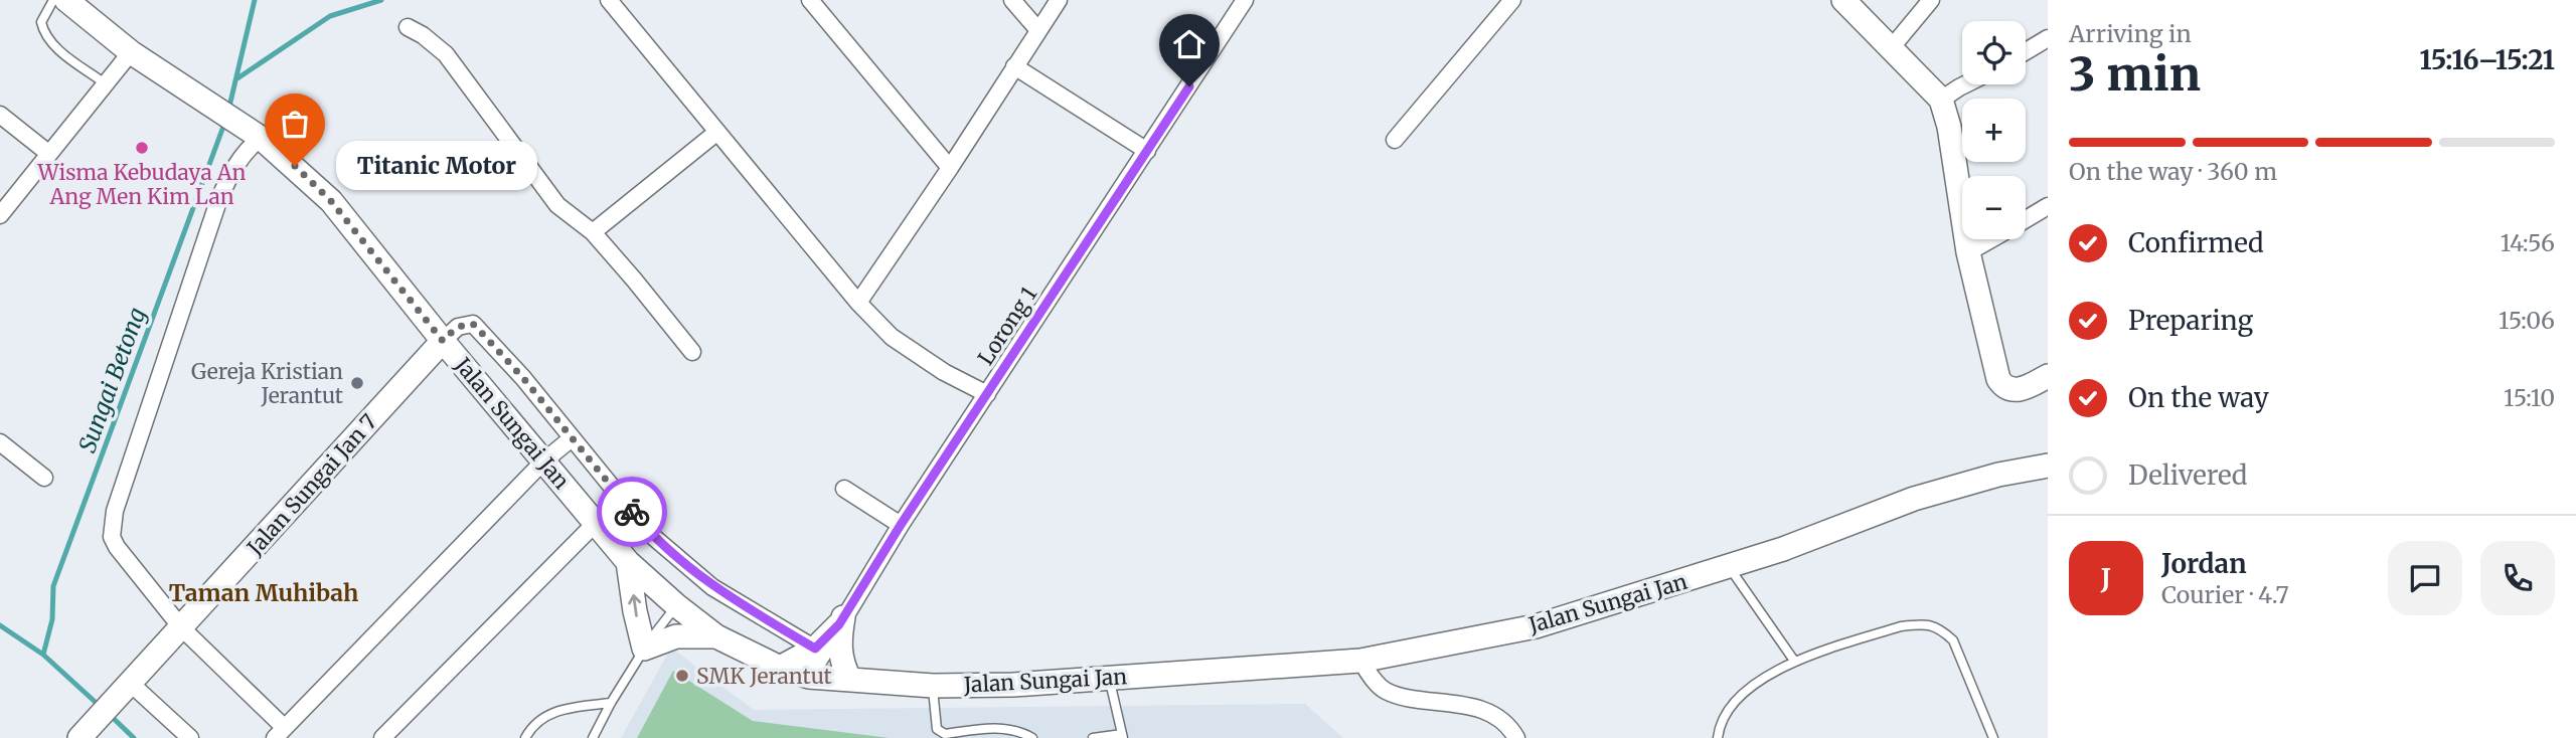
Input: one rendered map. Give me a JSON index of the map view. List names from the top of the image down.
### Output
{
  "streets": {
    "main road": ["Jalan Sungai Jan", "Jalan Sungai Jan 7"],
    "street": ["Lorong 1"]
  },
  "crossings": [
    ["Lorong 1", "Jalan Sungai Jan"],
    ["Jalan Sungai Jan", "Jalan Sungai Jan 7"]
  ],
  "districts": ["Taman Muhibah"],
  "water": ["Sungai Betong"],
  "places": [
    "Wisma Kebudaya An Ang Men Kim Lan",
    "Titanic Motor",
    "Gereja Kristian Jerantut",
    "SMK Jerantut"
  ],
  "page": {
    "heading": ["3 min", "Arriving in", "15:16–15:21"],
    "panel": ["Jordan", "Courier · 4.7"],
    "map_buttons": ["+", "−"],
    "bar": "On the way · 360 m",
    "bubble": "Titanic Motor",
    "list": [
      ["Confirmed", "14:56"],
      ["Preparing", "15:06"],
      ["On the way", "15:10"],
      "Delivered"
    ],
    "round": "J"
  }
}
